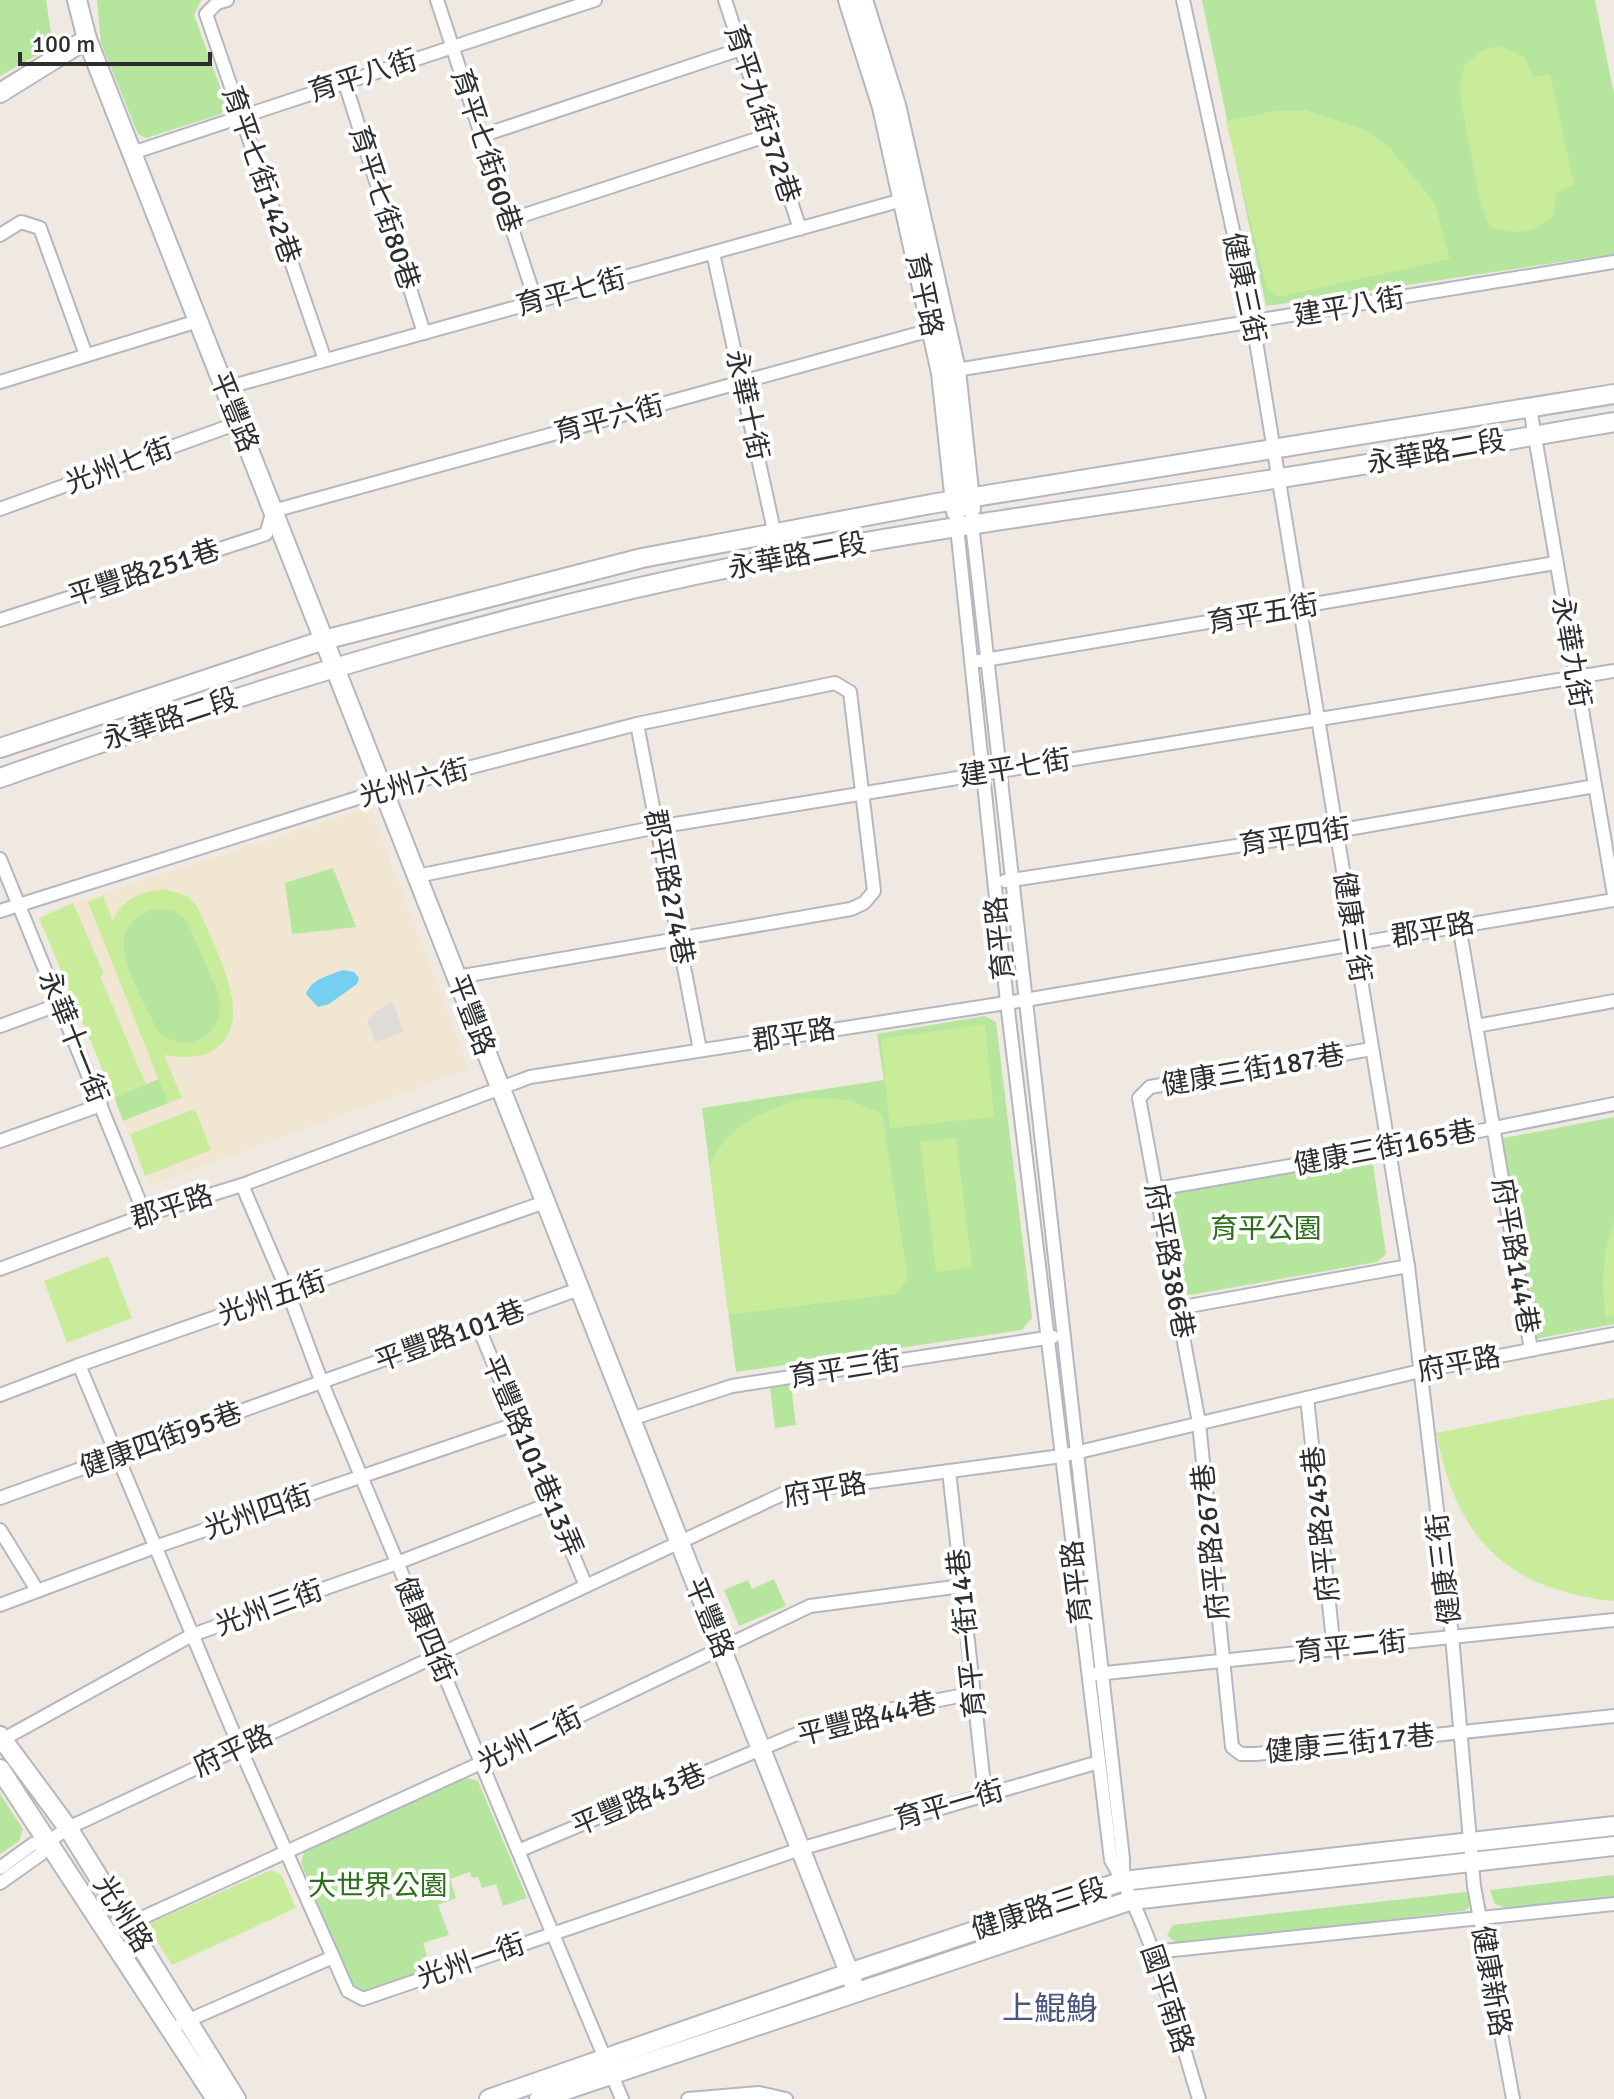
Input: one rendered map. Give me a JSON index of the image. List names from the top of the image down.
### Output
{
  "streets": {
    "street": [
      "育平八街",
      "育平九街372巷",
      "育平七街60巷",
      "育平七街142巷",
      "育平七街80巷",
      "健康三街",
      "育平七街",
      "育平路",
      "建平八街",
      "永華十街",
      "平豐路",
      "育平六街",
      "永華路二段",
      "光州七街",
      "平豐路251巷",
      "育平五街",
      "永華九街",
      "建平七街",
      "光州六街",
      "育平四街",
      "郡平路274巷",
      "郡平路",
      "永華十一街",
      "健康三街187巷",
      "健康三街165巷",
      "府平路144巷",
      "府平路386巷",
      "光州五街",
      "平豐路101巷",
      "府平路",
      "育平三街",
      "健康四街95巷",
      "平豐路101巷13弄",
      "光州四街",
      "府平路245巷",
      "府平路267巷",
      "光州三街",
      "健康四街",
      "育平一街14巷",
      "育平二街",
      "平豐路44巷",
      "光州二街",
      "健康三街17巷",
      "平豐路43巷",
      "育平一街",
      "健康路三段",
      "光州路",
      "光州一街",
      "健康新路",
      "國平南路"
    ]
  },
  "crossings": [
    ["育平八街", "育平七街60巷"],
    ["育平八街", "育平七街142巷"],
    ["育平八街", "育平七街80巷"],
    ["育平八街", "平豐路"],
    ["育平九街372巷", "育平七街"],
    ["育平七街60巷", "育平七街"],
    ["育平七街142巷", "育平七街"],
    ["育平七街80巷", "育平七街"],
    ["健康三街", "建平八街"],
    ["健康三街", "永華路二段"],
    ["健康三街", "育平五街"],
    ["健康三街", "建平七街"],
    ["健康三街", "育平四街"],
    ["健康三街", "郡平路"],
    ["健康三街", "健康三街187巷"],
    ["健康三街", "健康三街165巷"],
    ["健康三街", "府平路"],
    ["健康三街", "育平二街"],
    ["健康三街", "健康三街17巷"],
    ["健康三街", "健康路三段"],
    ["健康三街", "健康新路"],
    ["育平七街", "育平路"],
    ["育平七街", "永華十街"],
    ["育平七街", "平豐路"],
    ["育平路", "建平八街"],
    ["育平路", "育平六街"],
    ["育平路", "永華路二段"],
    ["育平路", "育平五街"],
    ["育平路", "建平七街"],
    ["育平路", "育平四街"],
    ["育平路", "郡平路"],
    ["育平路", "府平路"],
    ["育平路", "育平三街"],
    ["育平路", "育平二街"],
    ["育平路", "育平一街"],
    ["育平路", "健康路三段"],
    ["育平路", "國平南路"],
    ["永華十街", "育平六街"],
    ["永華十街", "永華路二段"],
    ["平豐路", "育平六街"],
    ["平豐路", "永華路二段"],
    ["平豐路", "光州七街"],
    ["平豐路", "平豐路251巷"],
    ["平豐路", "建平七街"],
    ["平豐路", "光州六街"],
    ["平豐路", "郡平路"],
    ["平豐路", "光州五街"],
    ["平豐路", "平豐路101巷"],
    ["平豐路", "府平路"],
    ["平豐路", "育平三街"],
    ["平豐路", "平豐路44巷"],
    ["平豐路", "光州二街"],
    ["平豐路", "平豐路43巷"],
    ["平豐路", "育平一街"],
    ["平豐路", "健康路三段"],
    ["平豐路", "光州一街"],
    ["育平六街", "平豐路251巷"],
    ["永華路二段", "永華九街"],
    ["育平五街", "永華九街"],
    ["永華九街", "建平七街"],
    ["永華九街", "育平四街"],
    ["永華九街", "郡平路"],
    ["建平七街", "光州六街"],
    ["建平七街", "郡平路274巷"],
    ["光州六街", "郡平路274巷"],
    ["光州六街", "永華十一街"],
    ["郡平路274巷", "郡平路"],
    ["郡平路", "永華十一街"],
    ["郡平路", "府平路144巷"],
    ["郡平路", "健康四街"],
    ["健康三街187巷", "府平路386巷"],
    ["健康三街165巷", "府平路144巷"],
    ["健康三街165巷", "府平路386巷"],
    ["府平路144巷", "府平路"],
    ["府平路386巷", "府平路"],
    ["府平路386巷", "府平路267巷"],
    ["光州五街", "健康四街"],
    ["光州五街", "光州一街"],
    ["平豐路101巷", "健康四街95巷"],
    ["平豐路101巷", "平豐路101巷13弄"],
    ["平豐路101巷", "健康四街"],
    ["府平路", "平豐路101巷13弄"],
    ["府平路", "府平路245巷"],
    ["府平路", "府平路267巷"],
    ["府平路", "健康四街"],
    ["府平路", "育平一街14巷"],
    ["府平路", "光州路"],
    ["府平路", "光州一街"],
    ["健康四街95巷", "健康四街"],
    ["健康四街95巷", "光州一街"],
    ["平豐路101巷13弄", "光州四街"],
    ["平豐路101巷13弄", "光州三街"],
    ["光州四街", "健康四街"],
    ["光州四街", "光州一街"],
    ["府平路245巷", "育平二街"],
    ["府平路267巷", "育平二街"],
    ["府平路267巷", "健康三街17巷"],
    ["光州三街", "健康四街"],
    ["光州三街", "光州路"],
    ["光州三街", "光州一街"],
    ["健康四街", "光州二街"],
    ["健康四街", "平豐路43巷"],
    ["健康四街", "健康路三段"],
    ["健康四街", "光州一街"],
    ["育平一街14巷", "平豐路44巷"],
    ["育平一街14巷", "光州二街"],
    ["育平一街14巷", "育平一街"],
    ["育平二街", "健康三街17巷"],
    ["平豐路44巷", "平豐路43巷"],
    ["光州二街", "光州路"],
    ["光州二街", "光州一街"],
    ["育平一街", "光州一街"],
    ["健康路三段", "健康新路"],
    ["健康路三段", "國平南路"]
  ],
  "districts": ["上鯤鯓"],
  "parks": ["育平公園", "大世界公園"],
  "scale_bar": "100 m"
}
